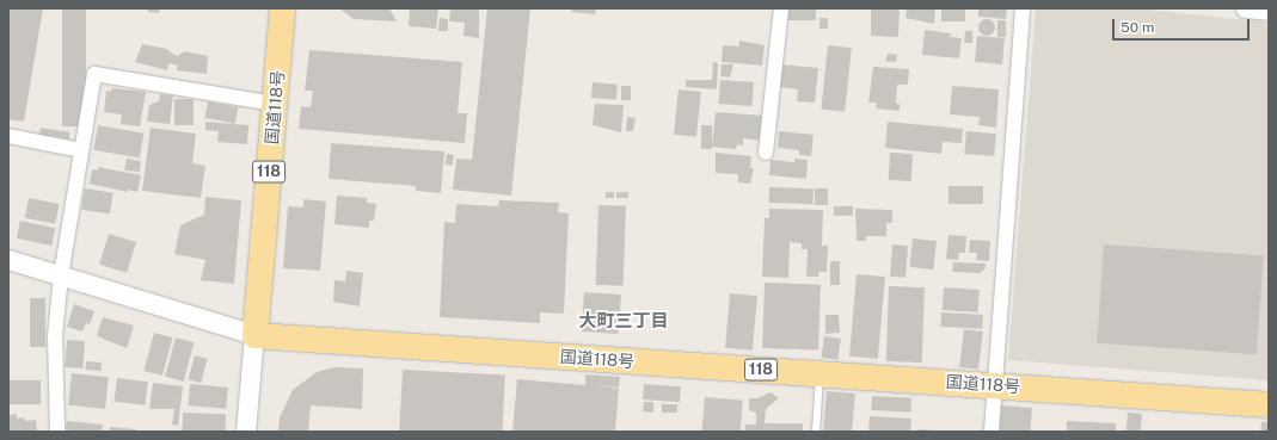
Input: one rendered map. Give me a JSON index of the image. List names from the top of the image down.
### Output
{
  "streets": {
    "highway": ["国道118号", "118"]
  },
  "districts": ["大町三丁目"],
  "scale_bar": "50 m"
}
